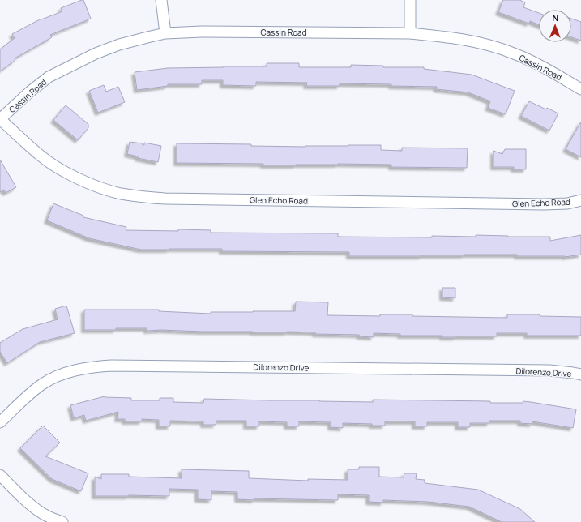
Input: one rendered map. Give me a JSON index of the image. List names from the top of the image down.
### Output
{
  "streets": {
    "street": ["Cassin Road", "Glen Echo Road", "Dilorenzo Drive"]
  },
  "crossings": [
    ["Cassin Road", "Glen Echo Road"]
  ],
  "north": "top"
}
